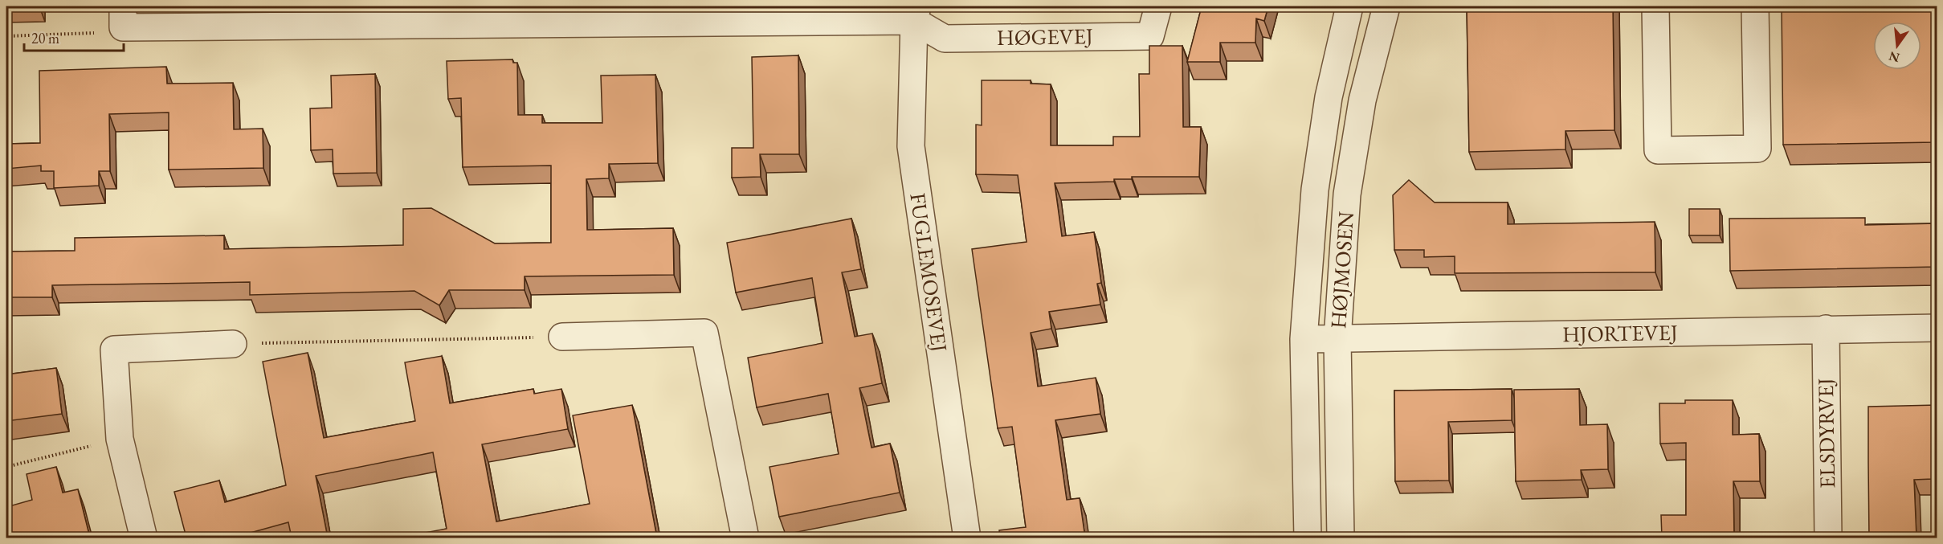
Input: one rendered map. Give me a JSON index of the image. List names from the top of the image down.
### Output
{
  "streets": {
    "street": [
      "HØGEVEJ",
      "HØJMOSEN",
      "FUGLEMOSEVEJ",
      "HJORTEVEJ",
      "ELSDYRVEJ"
    ]
  },
  "crossings": [
    ["HØGEVEJ", "FUGLEMOSEVEJ"],
    ["HØJMOSEN", "HJORTEVEJ"],
    ["HJORTEVEJ", "ELSDYRVEJ"]
  ],
  "scale_bar": "20 m",
  "north": "bottom"
}
